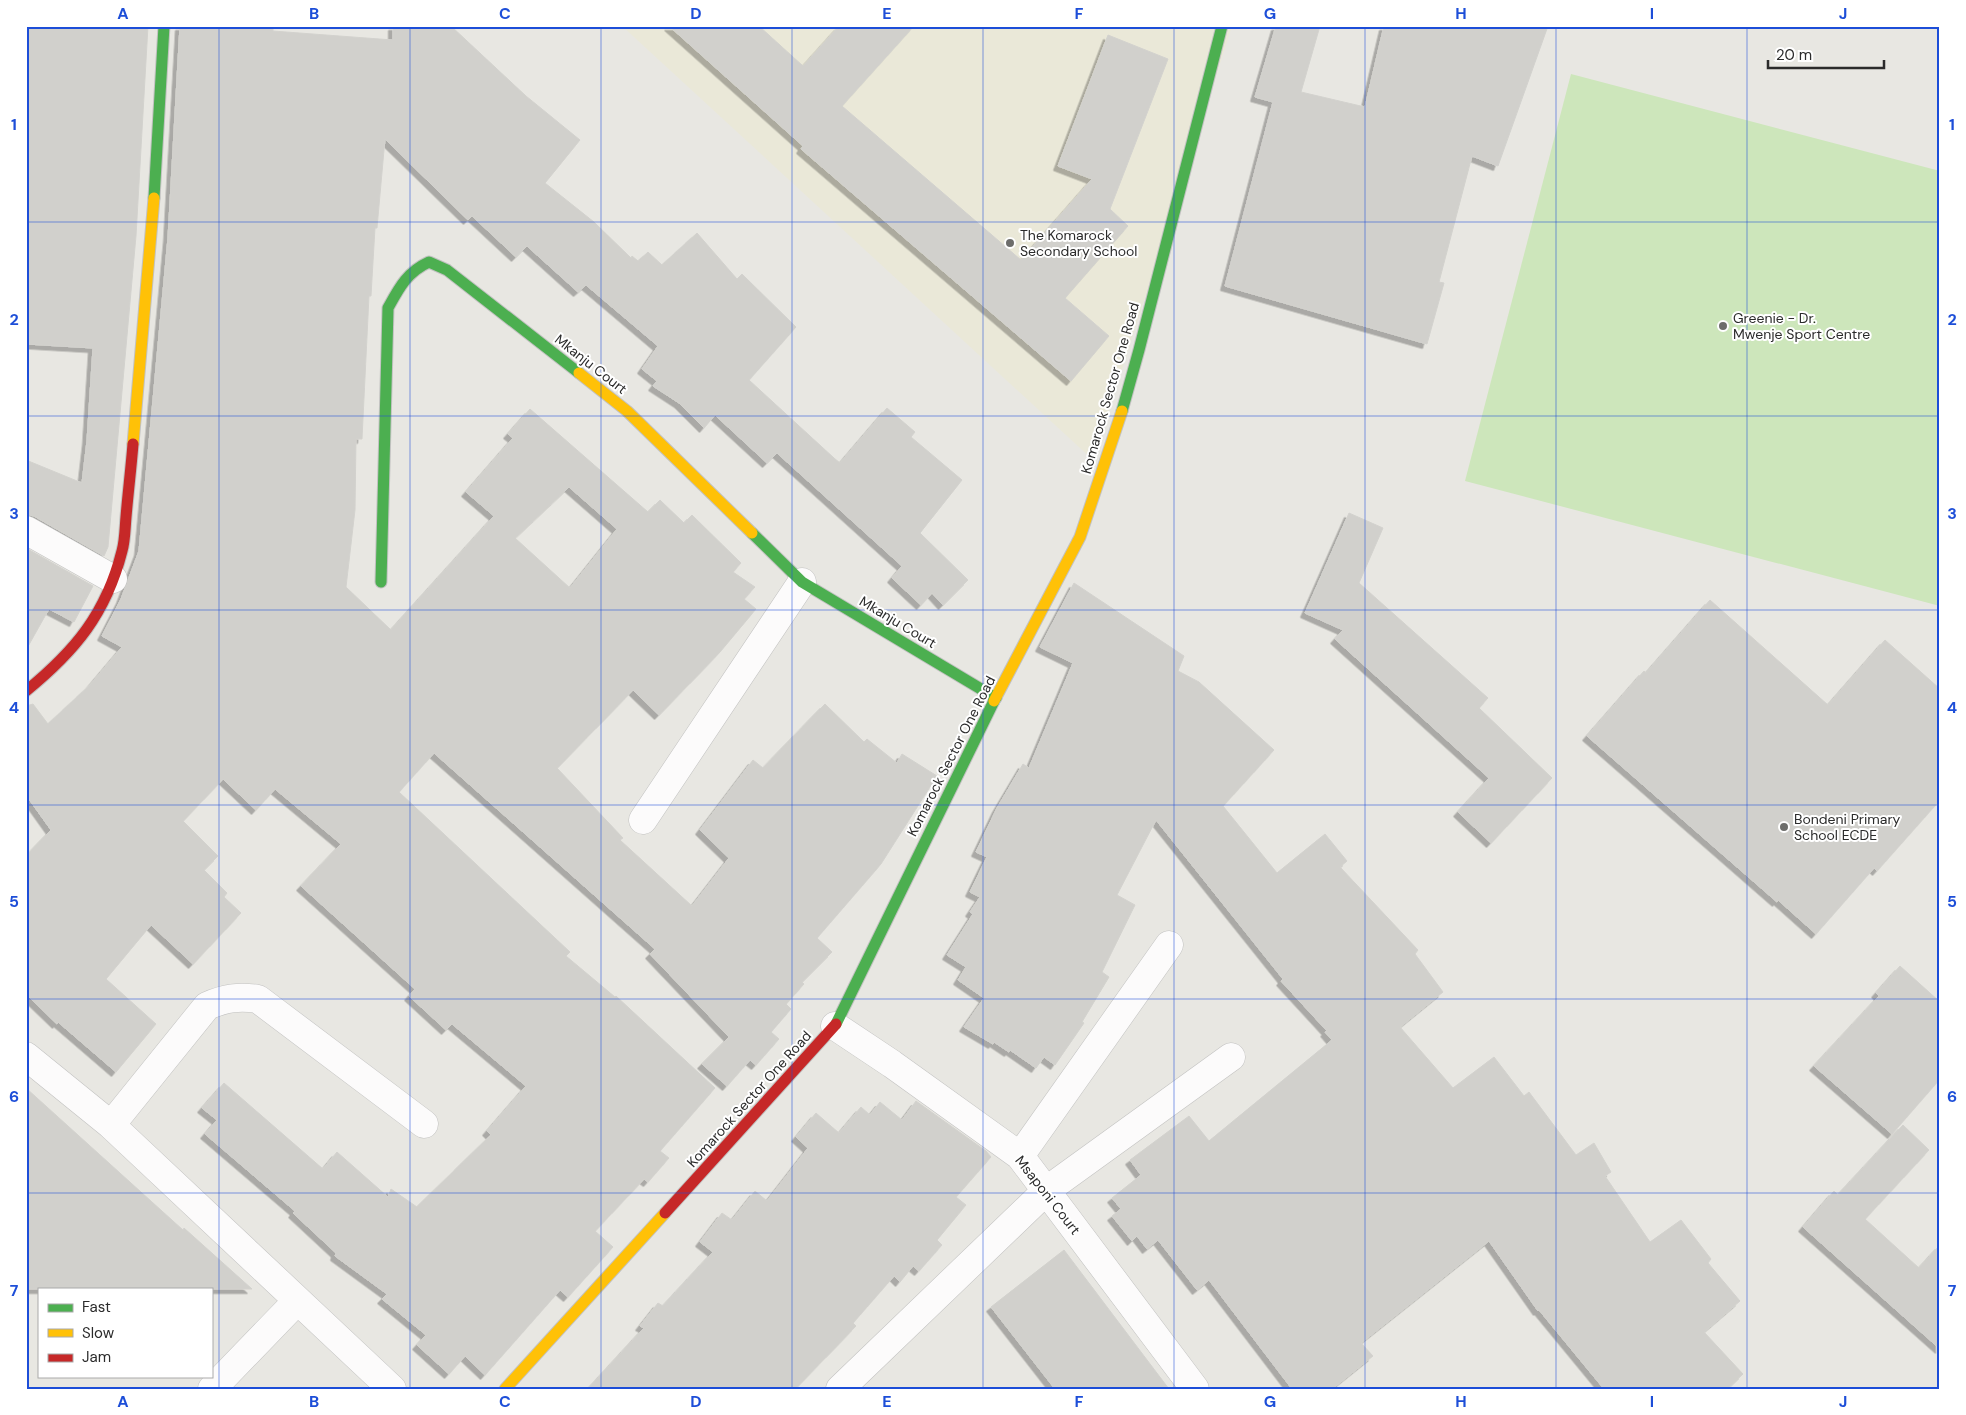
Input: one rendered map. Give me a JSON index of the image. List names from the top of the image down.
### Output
{
  "streets": {
    "street": ["Mkanju Court", "Komarock Sector One Road", "Msaponi Court"]
  },
  "crossings": [
    ["Mkanju Court", "Komarock Sector One Road"],
    ["Komarock Sector One Road", "Msaponi Court"]
  ],
  "places": ["The Komarock Secondary School", "Greenie - Dr. Mwenje Sport Centre", "Bondeni Primary School ECDE"],
  "legend": ["Fast", "Slow", "Jam"],
  "scale_bar": "20 m",
  "grid": {
    "columns": [
      "A",
      "B",
      "C",
      "D",
      "E",
      "F",
      "G",
      "H",
      "I",
      "J"
    ],
    "rows": [
      "1",
      "2",
      "3",
      "4",
      "5",
      "6",
      "7"
    ]
  }
}
